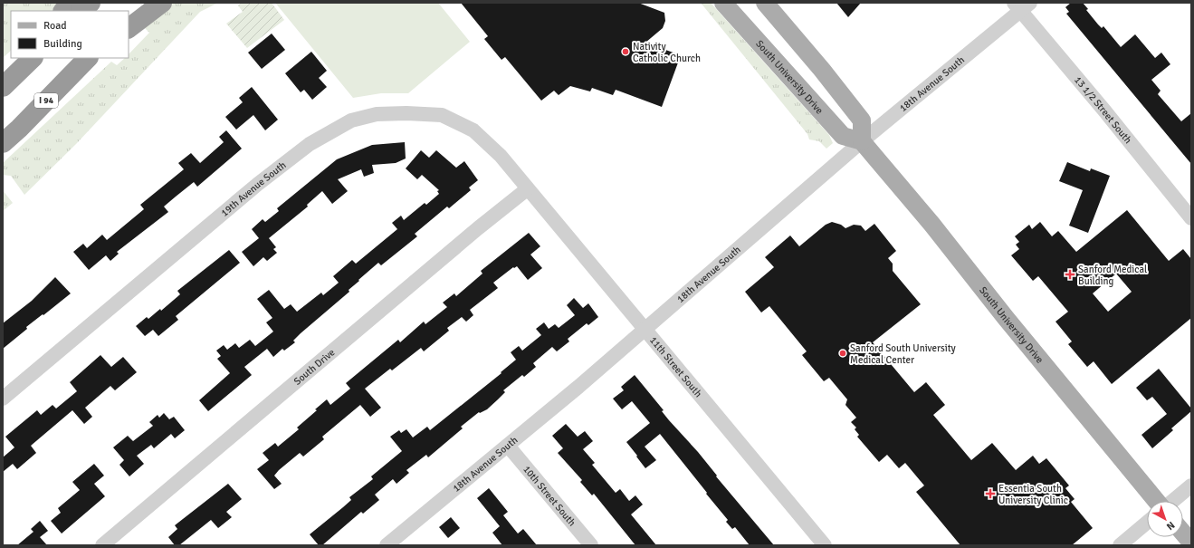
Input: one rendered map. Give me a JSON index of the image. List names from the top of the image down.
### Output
{
  "streets": {
    "highway": ["I 94"],
    "main road": ["South University Drive"],
    "street": [
      "18th Avenue South",
      "13 1/2 Street South",
      "19th Avenue South",
      "South Drive",
      "11th Street South",
      "10th Street South"
    ]
  },
  "crossings": [
    ["South University Drive", "18th Avenue South"],
    ["18th Avenue South", "13 1/2 Street South"],
    ["18th Avenue South", "11th Street South"],
    ["18th Avenue South", "10th Street South"],
    ["19th Avenue South", "South Drive"],
    ["19th Avenue South", "11th Street South"],
    ["South Drive", "11th Street South"]
  ],
  "places": {
    "other": ["Nativity Catholic Church", "Sanford South University Medical Center"],
    "health": ["Sanford Medical Building", "Essentia South University Clinic"]
  },
  "legend": ["Road", "Building"],
  "north": "bottom right"
}
